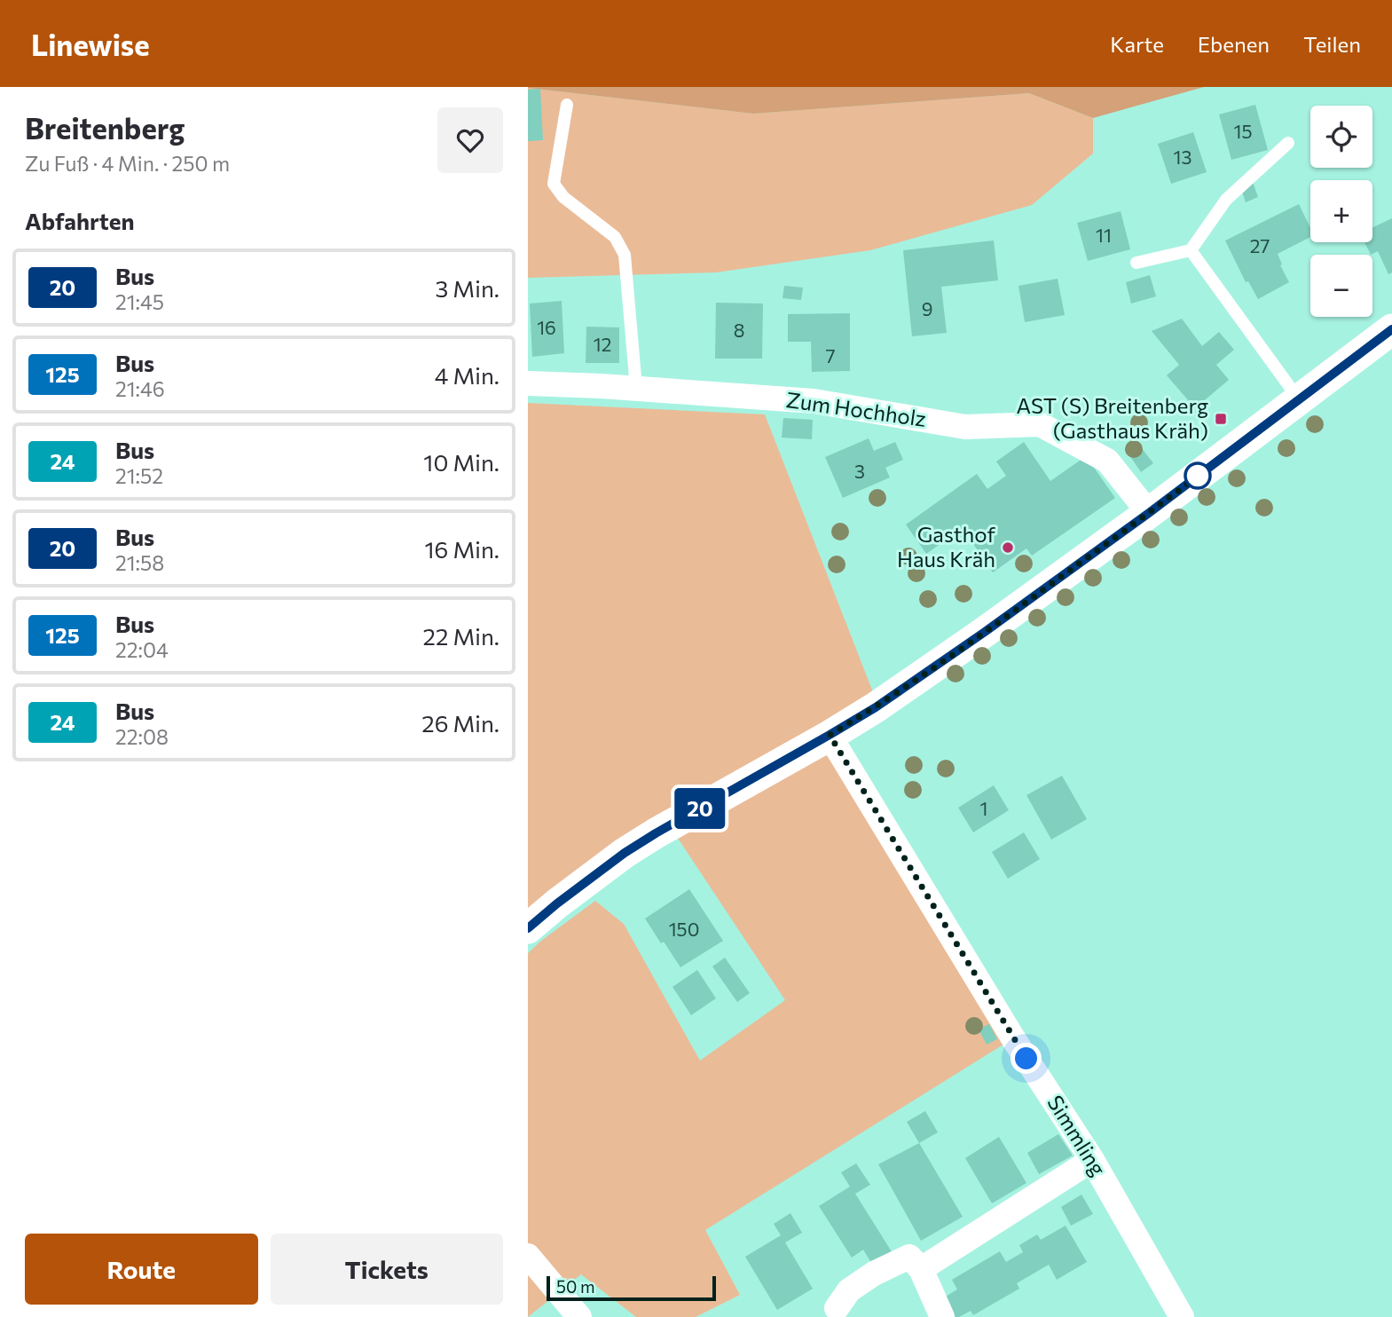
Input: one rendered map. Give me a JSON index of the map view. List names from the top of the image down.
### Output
{
  "streets": {
    "street": ["Zum Hochholz", "Simmling"]
  },
  "places": {
    "transit": ["AST (S) Breitenberg (Gasthaus Kräh)"],
    "other": ["Gasthof Haus Kräh"]
  },
  "lines": ["bus line 20"],
  "house_numbers": [
    "15",
    "13",
    "11",
    "27",
    "9",
    "16",
    "8",
    "12",
    "7",
    "3",
    "1",
    "150"
  ],
  "scale_bar": "50 m",
  "page": {
    "header": "Linewise",
    "nav": ["Karte", "Ebenen", "Teilen"],
    "heading": [
      ["Breitenberg", "Zu Fuß · 4 Min. · 250 m"],
      "Abfahrten"
    ],
    "on_map": "20",
    "map_buttons": ["+", "−"],
    "list": [
      {
        "mark": "20",
        "name": "Bus",
        "note": "21:45",
        "value": "3 Min."
      },
      {
        "mark": "125",
        "name": "Bus",
        "note": "21:46",
        "value": "4 Min."
      },
      {
        "mark": "24",
        "name": "Bus",
        "note": "21:52",
        "value": "10 Min."
      },
      {
        "mark": "20",
        "name": "Bus",
        "note": "21:58",
        "value": "16 Min."
      },
      {
        "mark": "125",
        "name": "Bus",
        "note": "22:04",
        "value": "22 Min."
      },
      {
        "mark": "24",
        "name": "Bus",
        "note": "22:08",
        "value": "26 Min."
      }
    ],
    "buttons": ["Route", "Tickets"],
    "scale": "50 m"
  }
}
